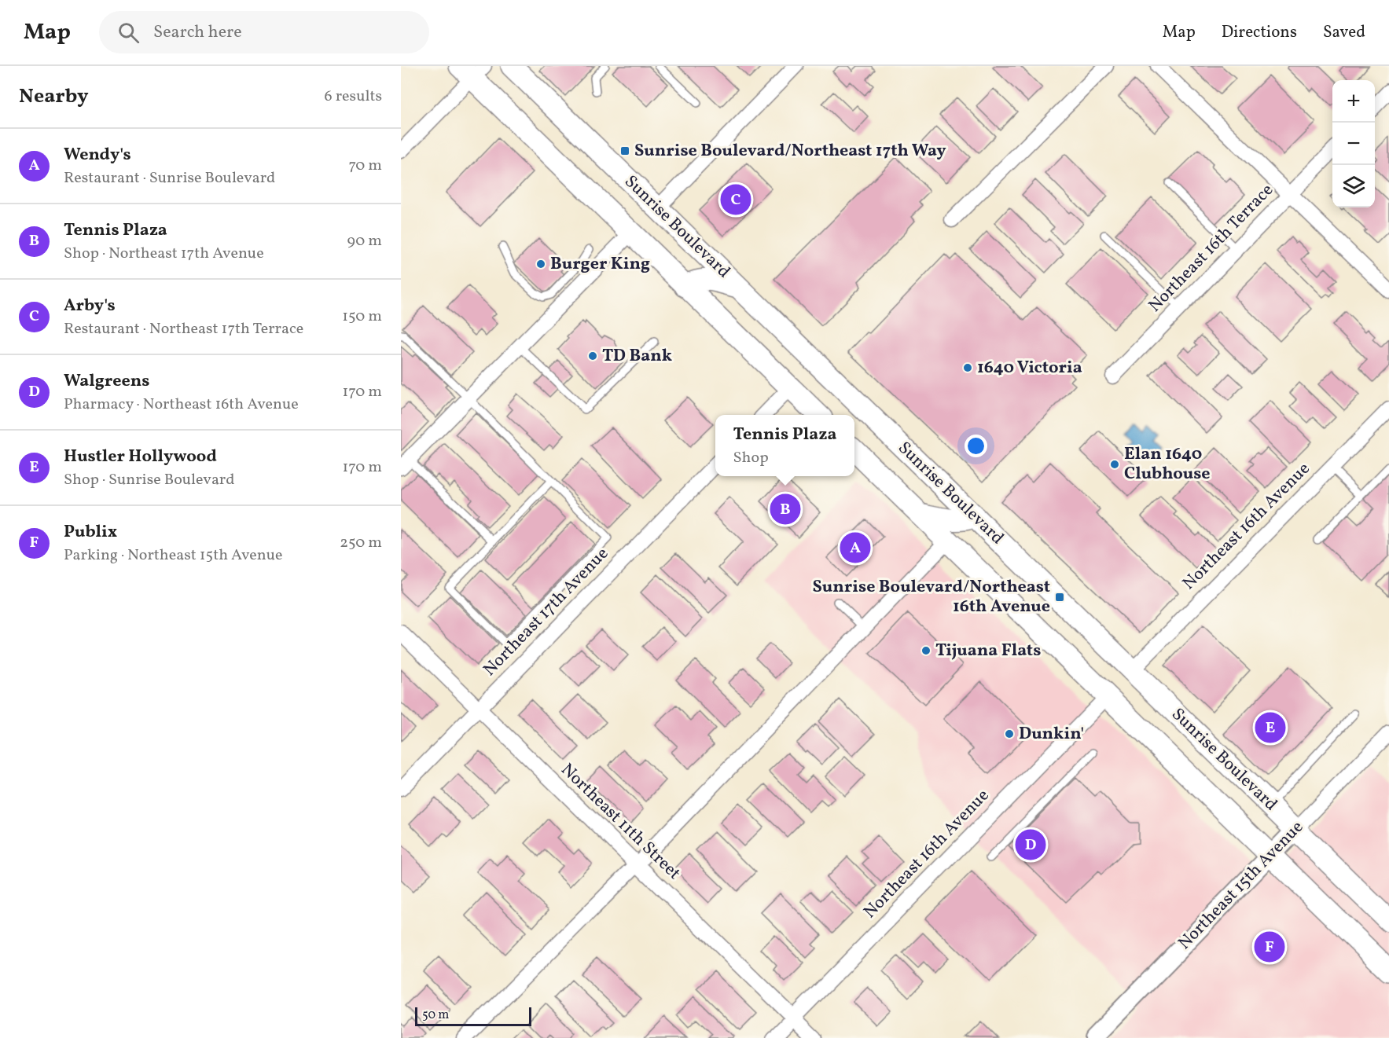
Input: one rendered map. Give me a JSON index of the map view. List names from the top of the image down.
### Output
{
  "streets": {
    "main road": ["Sunrise Boulevard"],
    "street": [
      "Northeast 16th Terrace",
      "Northeast 16th Avenue",
      "Northeast 17th Avenue",
      "Northeast 11th Street",
      "Northeast 15th Avenue"
    ]
  },
  "crossings": [
    ["Sunrise Boulevard", "Northeast 16th Avenue"],
    ["Sunrise Boulevard", "Northeast 15th Avenue"],
    ["Northeast 16th Avenue", "Northeast 11th Street"],
    ["Northeast 17th Avenue", "Northeast 11th Street"]
  ],
  "places": {
    "transit": ["Sunrise Boulevard/Northeast 17th Way", "Sunrise Boulevard/Northeast 16th Avenue"],
    "other": [
      "Burger King",
      "TD Bank",
      "1640 Victoria",
      "Elan 1640 Clubhouse",
      "Tijuana Flats",
      "Dunkin'"
    ]
  },
  "scale_bar": "50 m",
  "page": {
    "header": "Map",
    "search": "Search here",
    "nav": ["Map", "Directions", "Saved"],
    "heading": ["Nearby", "6 results"],
    "map_buttons": ["+", "−"],
    "list": [
      {
        "mark": "A",
        "name": "Wendy's",
        "note": "Restaurant · Sunrise Boulevard",
        "value": "70 m"
      },
      {
        "mark": "B",
        "name": "Tennis Plaza",
        "note": "Shop · Northeast 17th Avenue",
        "value": "90 m"
      },
      {
        "mark": "C",
        "name": "Arby's",
        "note": "Restaurant · Northeast 17th Terrace",
        "value": "150 m"
      },
      {
        "mark": "D",
        "name": "Walgreens",
        "note": "Pharmacy · Northeast 16th Avenue",
        "value": "170 m"
      },
      {
        "mark": "E",
        "name": "Hustler Hollywood",
        "note": "Shop · Sunrise Boulevard",
        "value": "170 m"
      },
      {
        "mark": "F",
        "name": "Publix",
        "note": "Parking · Northeast 15th Avenue",
        "value": "250 m"
      }
    ],
    "pins": [
      "C",
      "B",
      "A",
      "E",
      "D",
      "F"
    ],
    "popup": ["Tennis Plaza", "Shop"],
    "scale": "50 m"
  }
}
